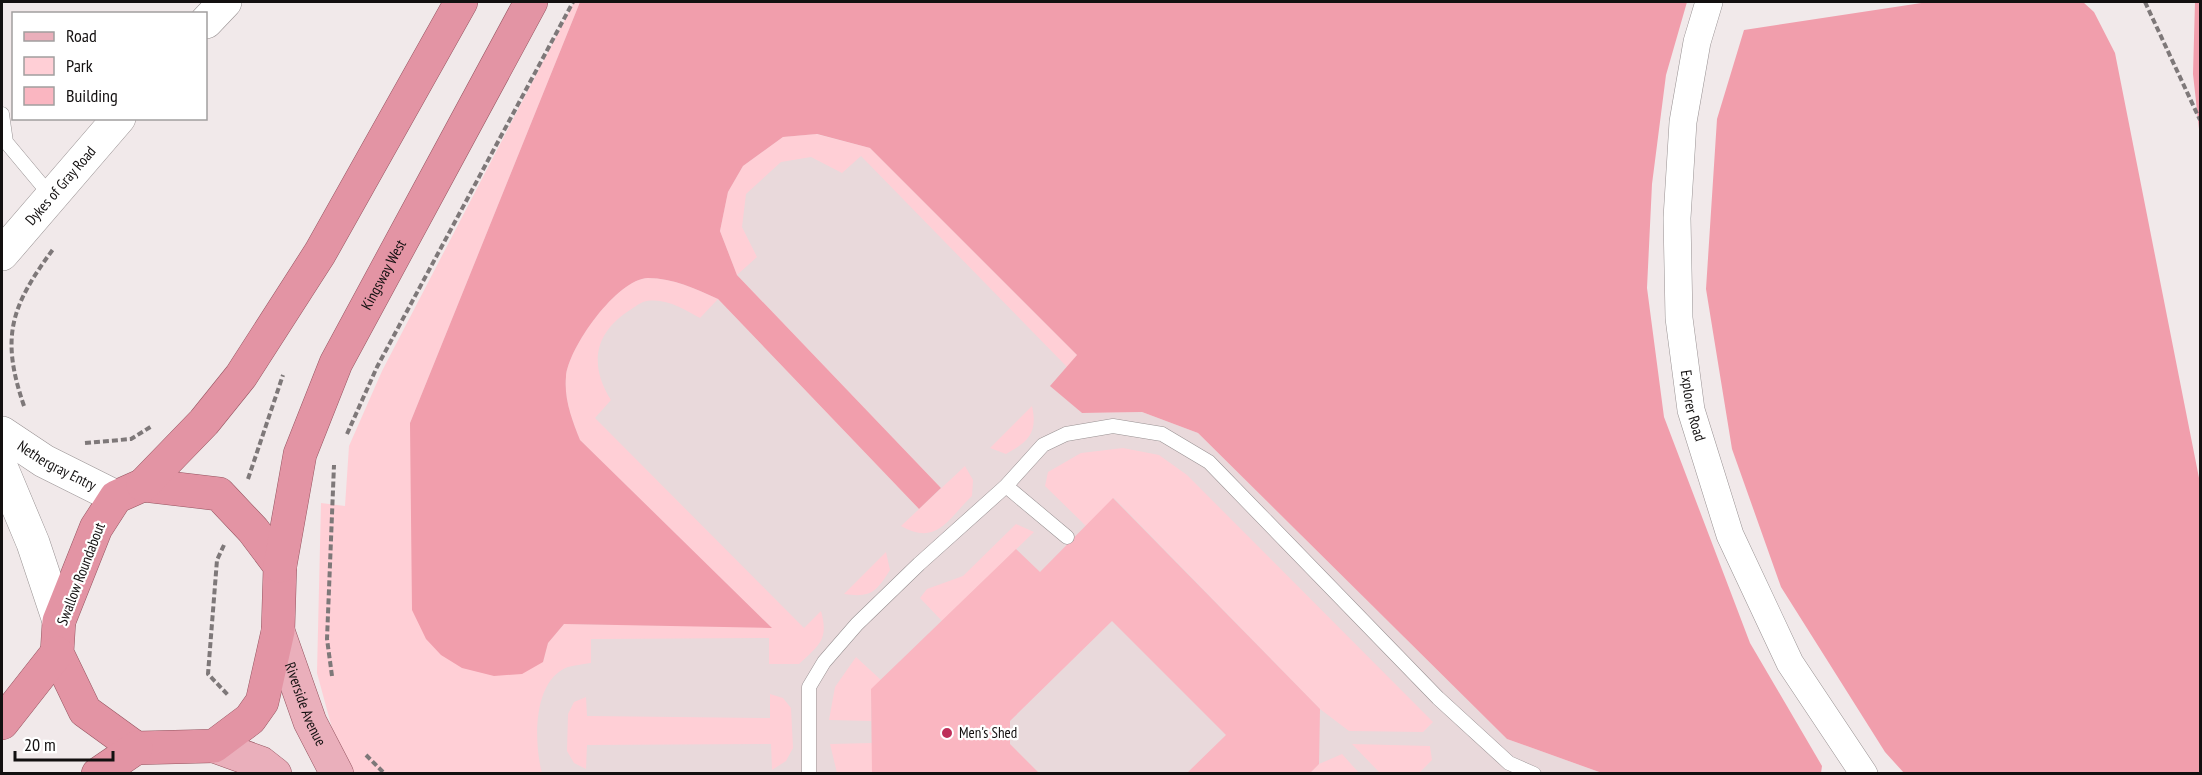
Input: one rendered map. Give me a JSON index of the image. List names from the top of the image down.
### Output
{
  "streets": {
    "highway": ["Kingsway West", "Swallow Roundabout"],
    "main road": ["Riverside Avenue"],
    "street": ["Dykes of Gray Road", "Explorer Road", "Nethergray Entry"]
  },
  "crossings": [
    ["Nethergray Entry", "Swallow Roundabout"]
  ],
  "places": ["Men's Shed"],
  "legend": ["Road", "Park", "Building"],
  "scale_bar": "20 m"
}
